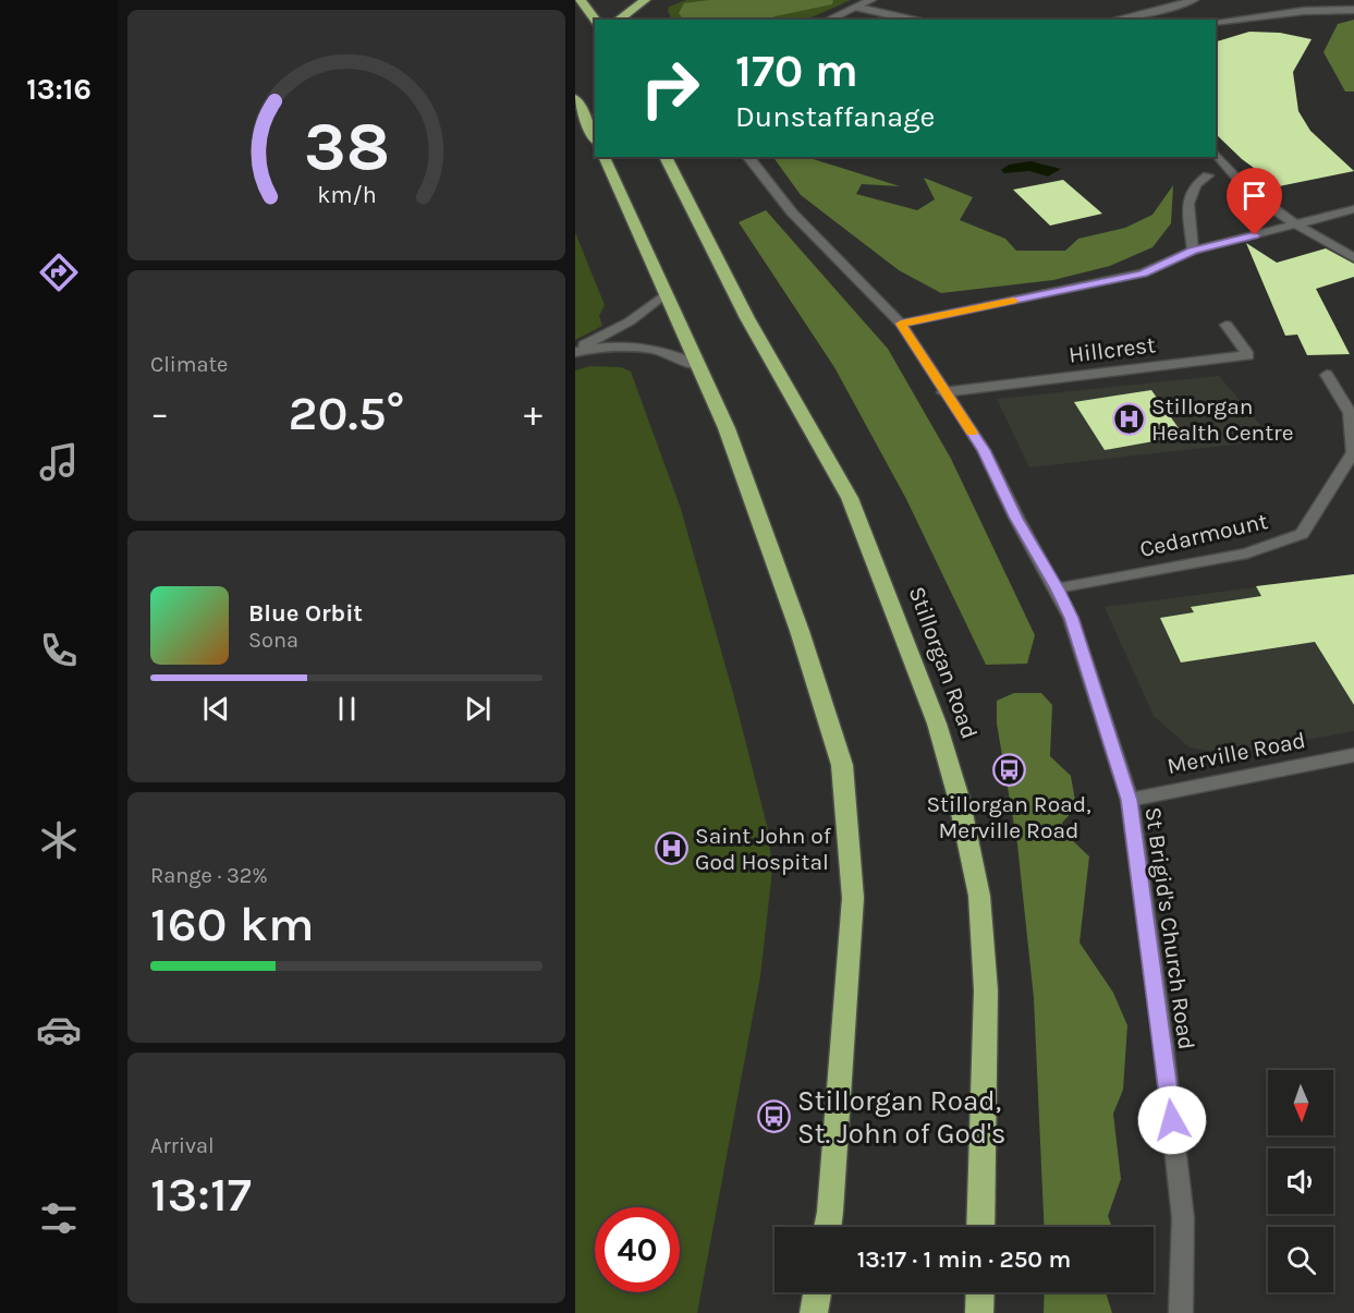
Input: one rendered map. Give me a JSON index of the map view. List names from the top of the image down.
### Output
{
  "streets": {
    "highway": ["Stillorgan Road"],
    "street": [
      "Hillcrest",
      "Cedarmount",
      "Merville Road",
      "St Brigid's Church Road"
    ]
  },
  "crossings": [
    ["Hillcrest", "St Brigid's Church Road"],
    ["Cedarmount", "St Brigid's Church Road"],
    ["Merville Road", "St Brigid's Church Road"]
  ],
  "places": {
    "hospital": ["Stillorgan Health Centre", "Saint John of God Hospital"],
    "bus stop": ["Stillorgan Road, Merville Road", "Stillorgan Road, St. John of God's"]
  },
  "north": "bottom",
  "page": {
    "tabs": "13:16",
    "turn": ["170 m", "Dunstaffanage"],
    "tile": [
      "Climate",
      ["Range · 32%", "160 km"],
      ["Arrival", "13:17"]
    ],
    "heat": ["−", "20.5°", "+"],
    "song": ["Blue Orbit", "Sona"],
    "limit": "40",
    "trip": "13:17 · 1 min · 250 m",
    "gauge": ["38", "km/h"]
  }
}
